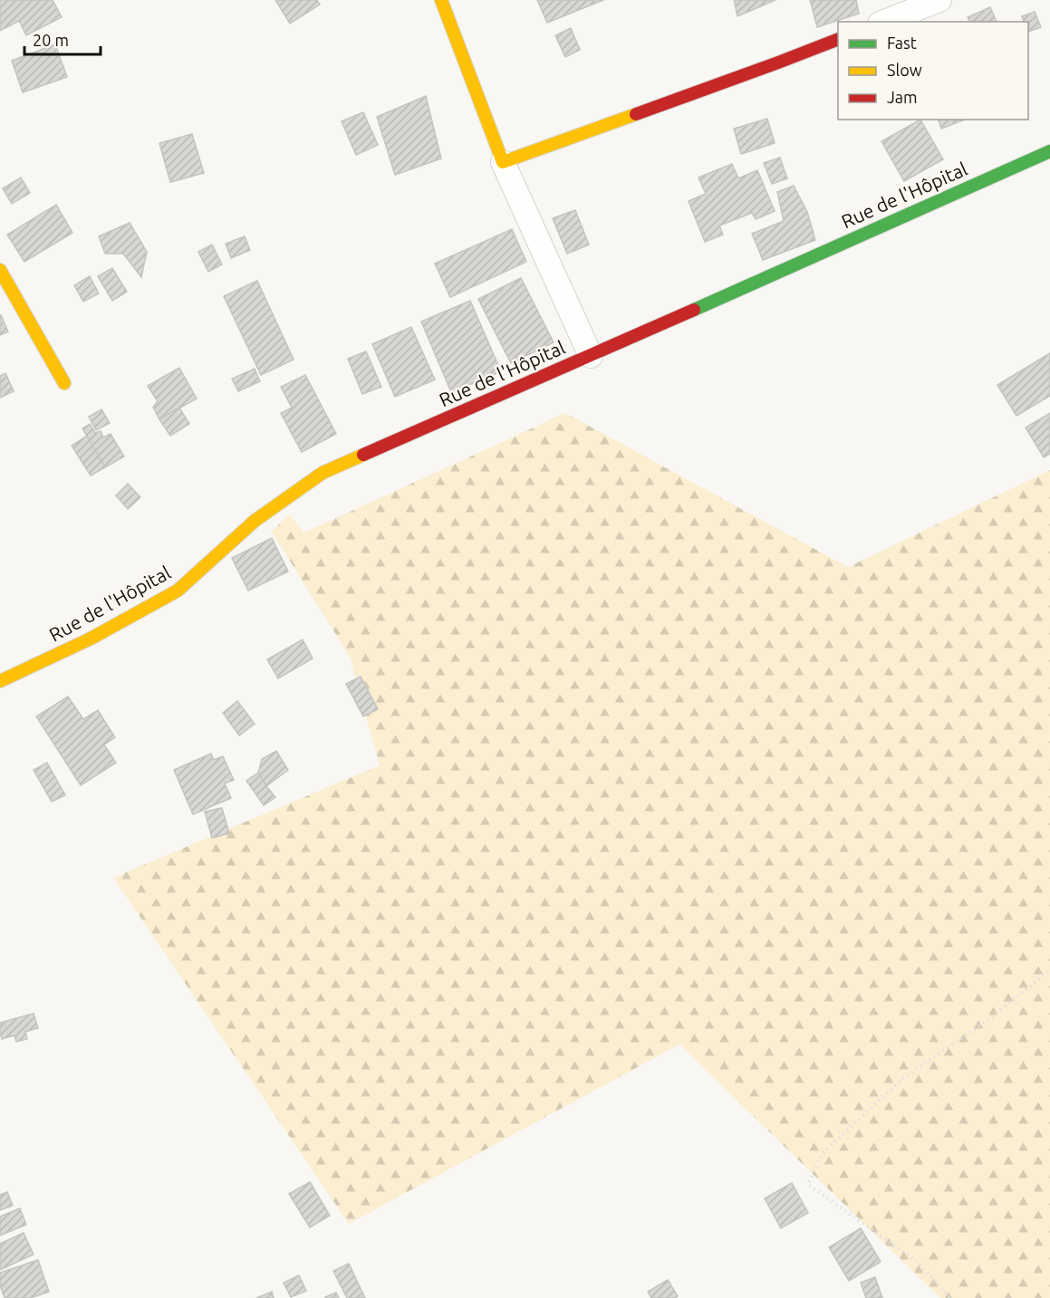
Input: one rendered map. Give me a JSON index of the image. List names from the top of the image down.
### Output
{
  "streets": {
    "street": ["Rue de l'Hôpital"]
  },
  "legend": ["Fast", "Slow", "Jam"],
  "scale_bar": "20 m"
}
